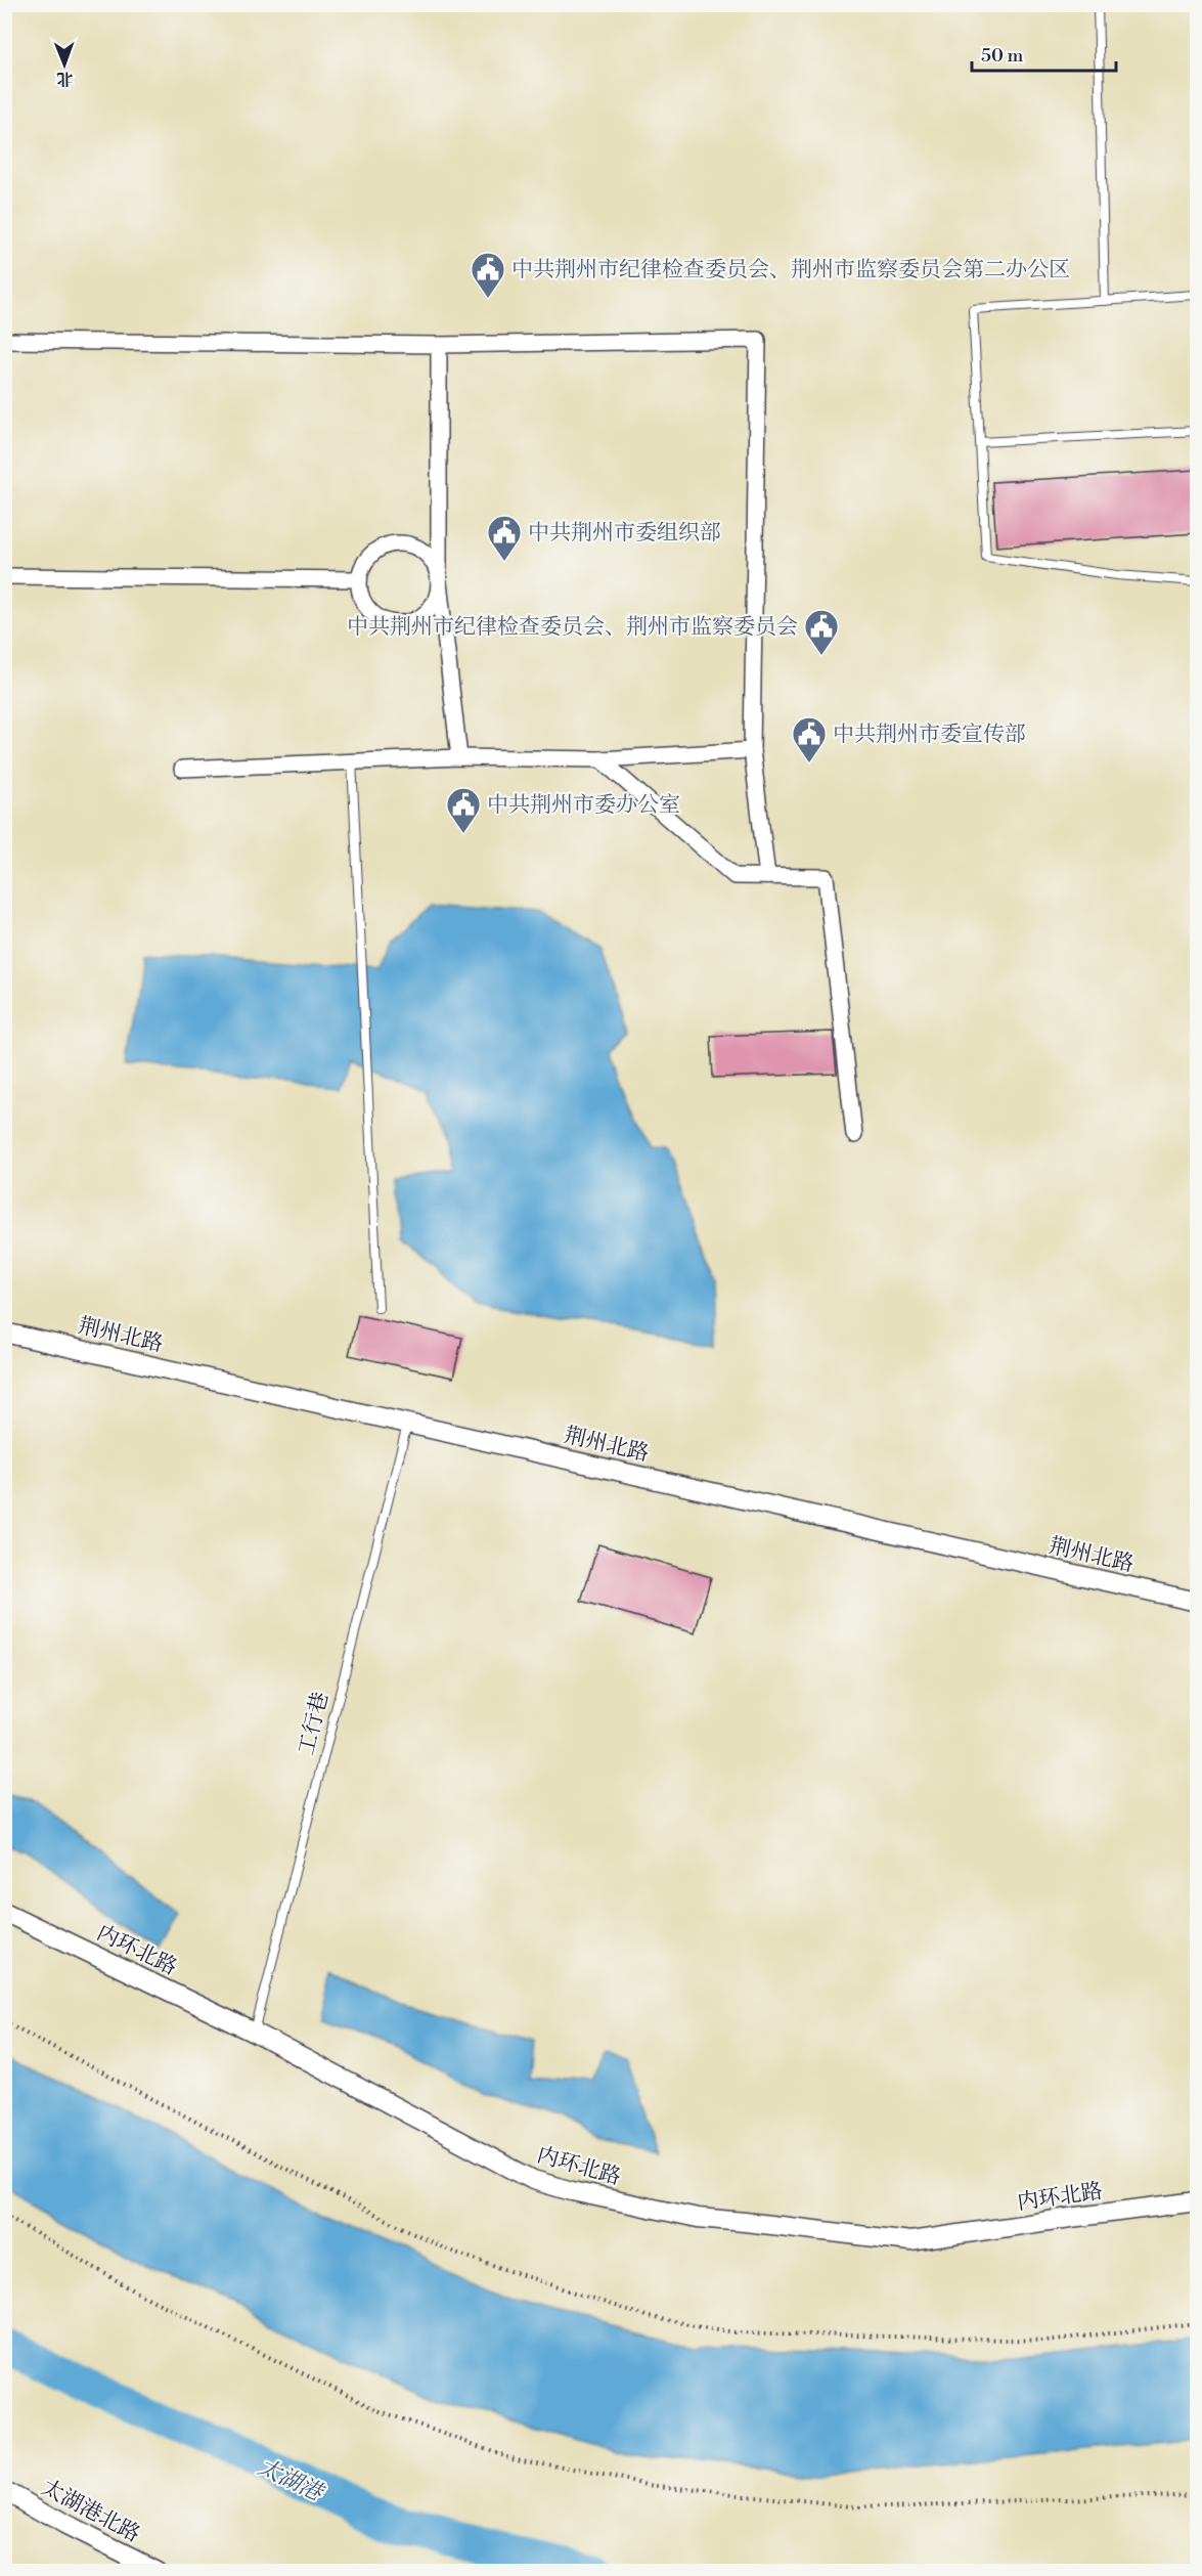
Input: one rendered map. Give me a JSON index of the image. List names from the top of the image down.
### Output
{
  "streets": {
    "street": ["荆州北路", "内环北路", "太湖港北路"],
    "lane": ["工行巷"]
  },
  "crossings": [
    ["荆州北路", "工行巷"],
    ["工行巷", "内环北路"]
  ],
  "water": ["太湖港"],
  "places": {
    "public building": [
      "中共荆州市纪律检查委员会、荆州市监察委员会第二办公区",
      "中共荆州市委组织部",
      "中共荆州市纪律检查委员会、荆州市监察委员会",
      "中共荆州市委宣传部",
      "中共荆州市委办公室"
    ]
  },
  "scale_bar": "50 m",
  "north": "bottom"
}
